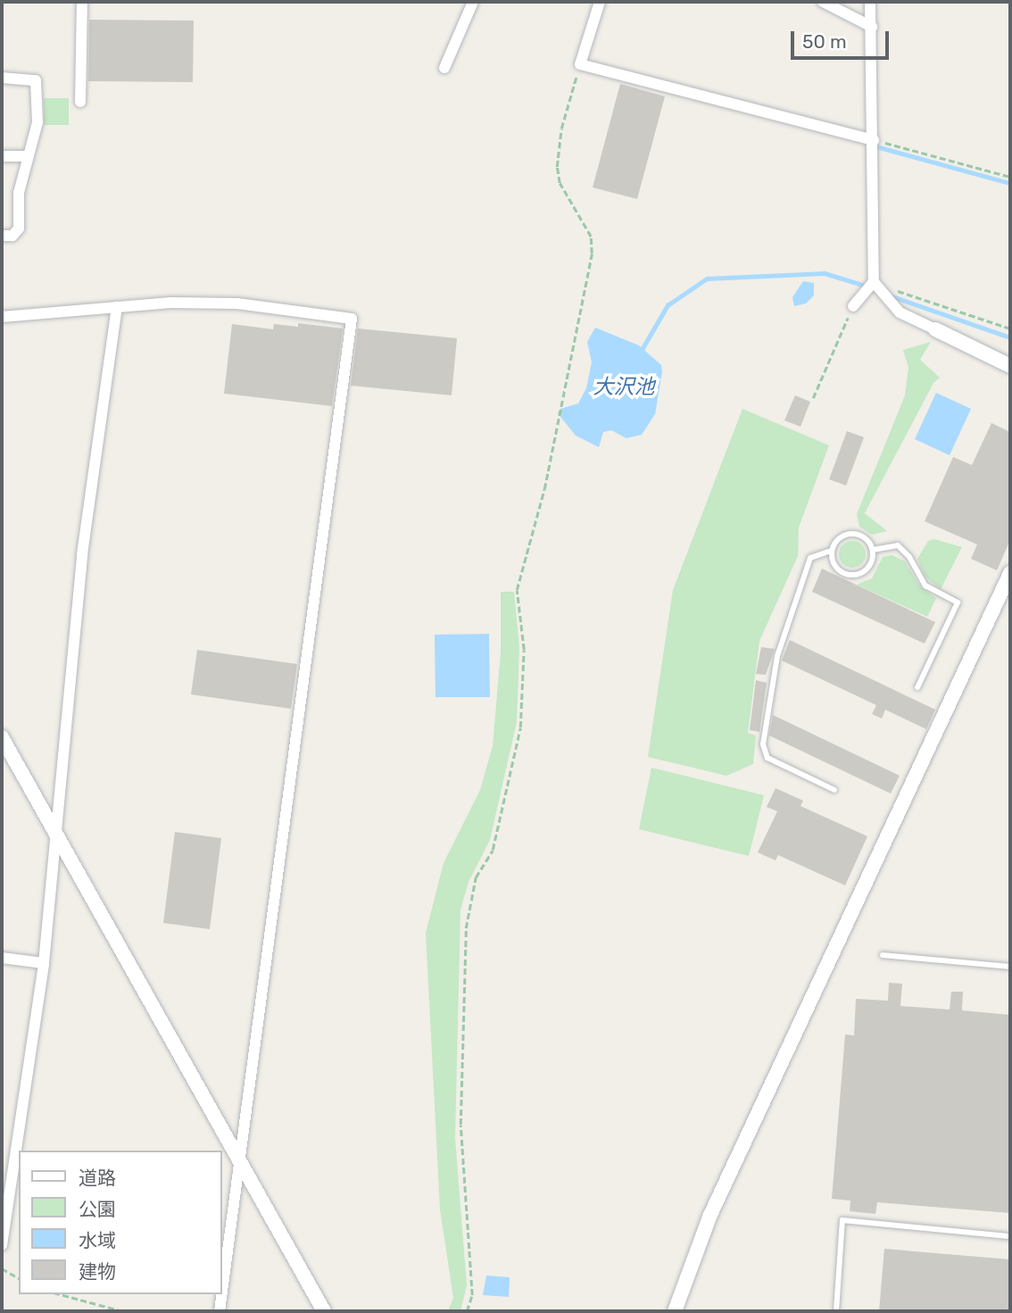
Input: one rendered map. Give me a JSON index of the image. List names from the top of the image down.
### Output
{
  "water": ["大沢池"],
  "legend": [
    "道路",
    "公園",
    "水域",
    "建物"
  ],
  "scale_bar": "50 m"
}
